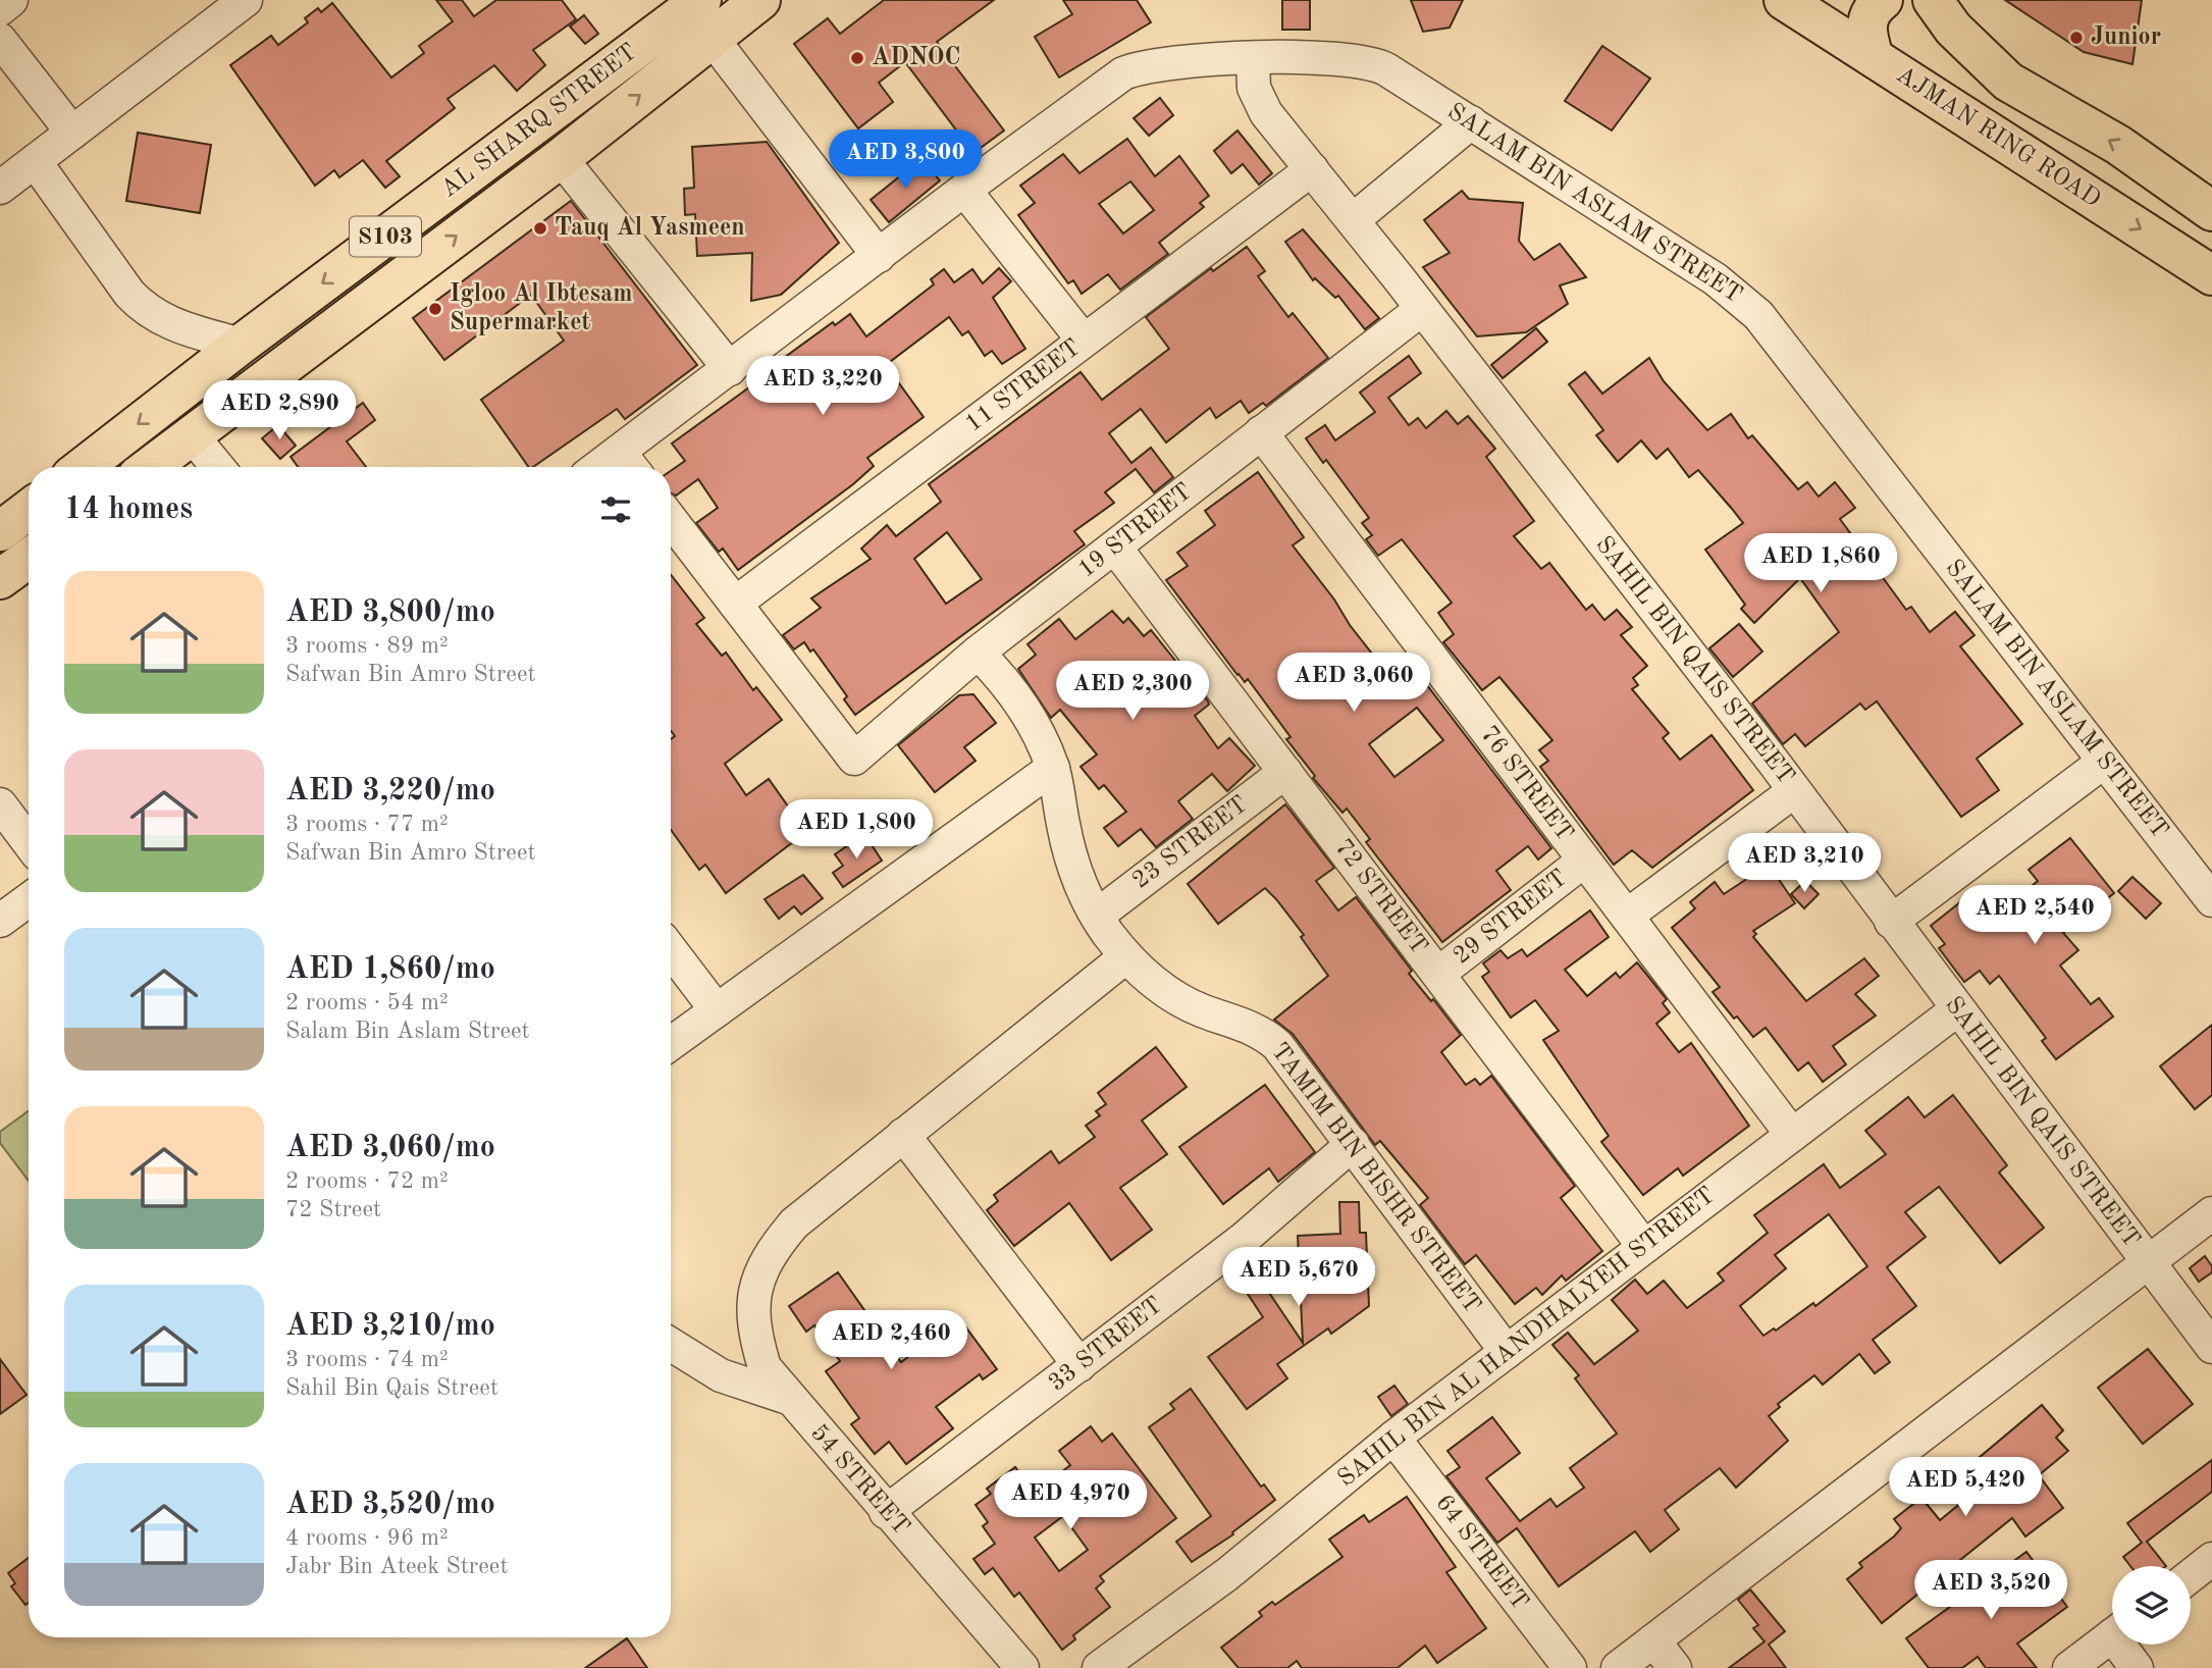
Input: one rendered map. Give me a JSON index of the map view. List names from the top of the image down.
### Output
{
  "streets": {
    "main road": ["AL SHARQ STREET", "AJMAN RING ROAD", "S103"],
    "street": [
      "SALAM BIN ASLAM STREET",
      "11 STREET",
      "19 STREET",
      "SAHIL BIN QAIS STREET",
      "76 STREET",
      "23 STREET",
      "72 STREET",
      "29 STREET",
      "TAMIM BIN BISHR STREET",
      "SAHIL BIN AL HANDHALYEH STREET",
      "33 STREET",
      "54 STREET",
      "64 STREET"
    ]
  },
  "crossings": [
    ["SALAM BIN ASLAM STREET", "SAHIL BIN QAIS STREET"],
    ["11 STREET", "19 STREET"],
    ["11 STREET", "SAHIL BIN QAIS STREET"],
    ["19 STREET", "SAHIL BIN QAIS STREET"],
    ["19 STREET", "76 STREET"],
    ["19 STREET", "72 STREET"],
    ["19 STREET", "TAMIM BIN BISHR STREET"],
    ["SAHIL BIN QAIS STREET", "SAHIL BIN AL HANDHALYEH STREET"],
    ["76 STREET", "29 STREET"],
    ["76 STREET", "SAHIL BIN AL HANDHALYEH STREET"],
    ["23 STREET", "72 STREET"],
    ["23 STREET", "TAMIM BIN BISHR STREET"],
    ["72 STREET", "29 STREET"],
    ["72 STREET", "SAHIL BIN AL HANDHALYEH STREET"],
    ["TAMIM BIN BISHR STREET", "SAHIL BIN AL HANDHALYEH STREET"],
    ["TAMIM BIN BISHR STREET", "33 STREET"],
    ["TAMIM BIN BISHR STREET", "54 STREET"],
    ["SAHIL BIN AL HANDHALYEH STREET", "64 STREET"],
    ["33 STREET", "54 STREET"]
  ],
  "places": [
    "Junior",
    "ADNOC",
    "Tauq Al Yasmeen",
    "Igloo Al Ibtesam Supermarket"
  ],
  "page": {
    "price": [
      "AED 3,800",
      "AED 3,220",
      "AED 2,890",
      "AED 1,860",
      "AED 3,060",
      "AED 2,300",
      "AED 1,800",
      "AED 3,210",
      "AED 2,540",
      "AED 5,670",
      "AED 2,460",
      "AED 5,420",
      "AED 4,970",
      "AED 3,520"
    ],
    "heading": "14 homes",
    "list": [
      {
        "name": "AED 3,800/mo",
        "note": "3 rooms · 89 m² · Safwan Bin Amro Street"
      },
      {
        "name": "AED 3,220/mo",
        "note": "3 rooms · 77 m² · Safwan Bin Amro Street"
      },
      {
        "name": "AED 1,860/mo",
        "note": "2 rooms · 54 m² · Salam Bin Aslam Street"
      },
      {
        "name": "AED 3,060/mo",
        "note": "2 rooms · 72 m² · 72 Street"
      },
      {
        "name": "AED 3,210/mo",
        "note": "3 rooms · 74 m² · Sahil Bin Qais Street"
      },
      {
        "name": "AED 3,520/mo",
        "note": "4 rooms · 96 m² · Jabr Bin Ateek Street"
      }
    ]
  }
}
